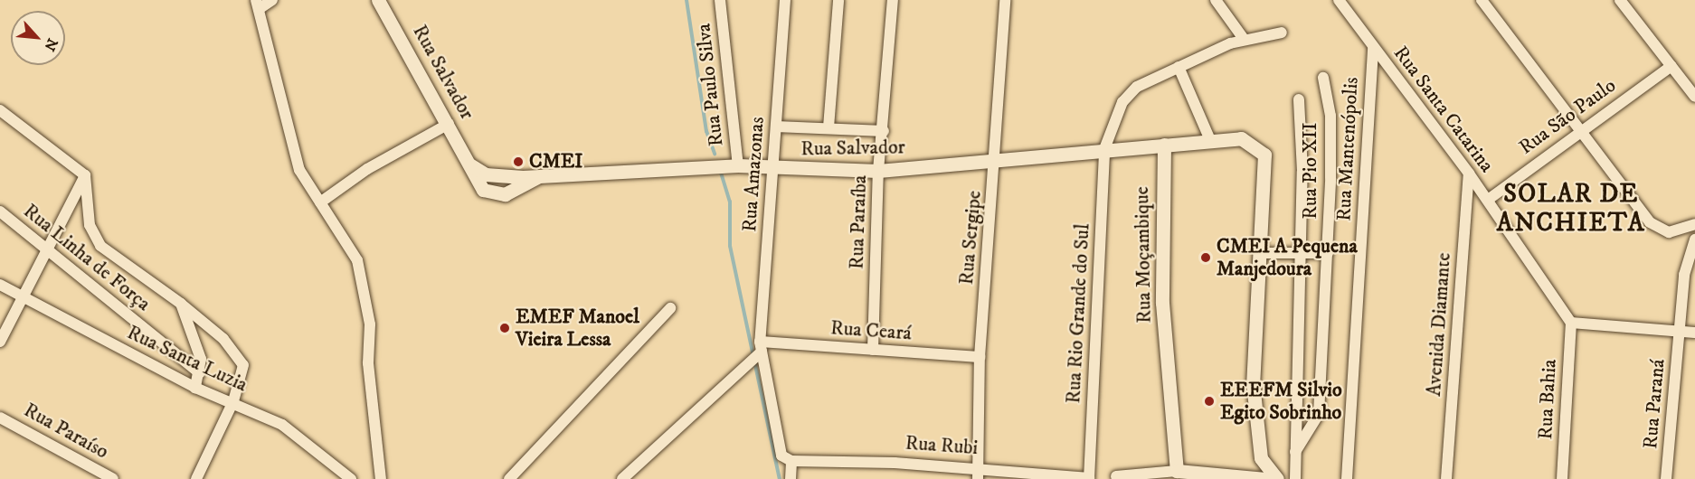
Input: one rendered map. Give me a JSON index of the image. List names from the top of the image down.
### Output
{
  "streets": {
    "street": [
      "Rua Salvador",
      "Rua Paulo Silva",
      "Rua Santa Catarina",
      "Rua São Paulo",
      "Rua Mantenópolis",
      "Rua Pio XII",
      "Rua Amazonas",
      "Rua Paraíba",
      "Rua Sergipe",
      "Rua Moçambique",
      "Rua Linha de Força",
      "Rua Rio Grande do Sul",
      "Avenida Diamante",
      "Rua Ceará",
      "Rua Santa Luzia",
      "Rua Bahia",
      "Rua Paraná",
      "Rua Paraíso",
      "Rua Rubi"
    ]
  },
  "crossings": [
    ["Rua Salvador", "Rua Paulo Silva"],
    ["Rua Salvador", "Rua Amazonas"],
    ["Rua Salvador", "Rua Paraíba"],
    ["Rua Salvador", "Rua Sergipe"],
    ["Rua Salvador", "Rua Moçambique"],
    ["Rua Salvador", "Rua Rio Grande do Sul"],
    ["Rua Santa Catarina", "Rua São Paulo"],
    ["Rua Santa Catarina", "Rua Mantenópolis"],
    ["Rua Santa Catarina", "Avenida Diamante"],
    ["Rua Santa Catarina", "Rua Bahia"],
    ["Rua Amazonas", "Rua Ceará"],
    ["Rua Amazonas", "Rua Rubi"],
    ["Rua Paraíba", "Rua Ceará"],
    ["Rua Sergipe", "Rua Ceará"],
    ["Rua Sergipe", "Rua Rubi"],
    ["Rua Rio Grande do Sul", "Rua Rubi"]
  ],
  "districts": ["SOLAR DE ANCHIETA"],
  "places": [
    "CMEI",
    "CMEI A Pequena Manjedoura",
    "EMEF Manoel Vieira Lessa",
    "EEEFM Silvio Egito Sobrinho"
  ],
  "north": "bottom right"
}
